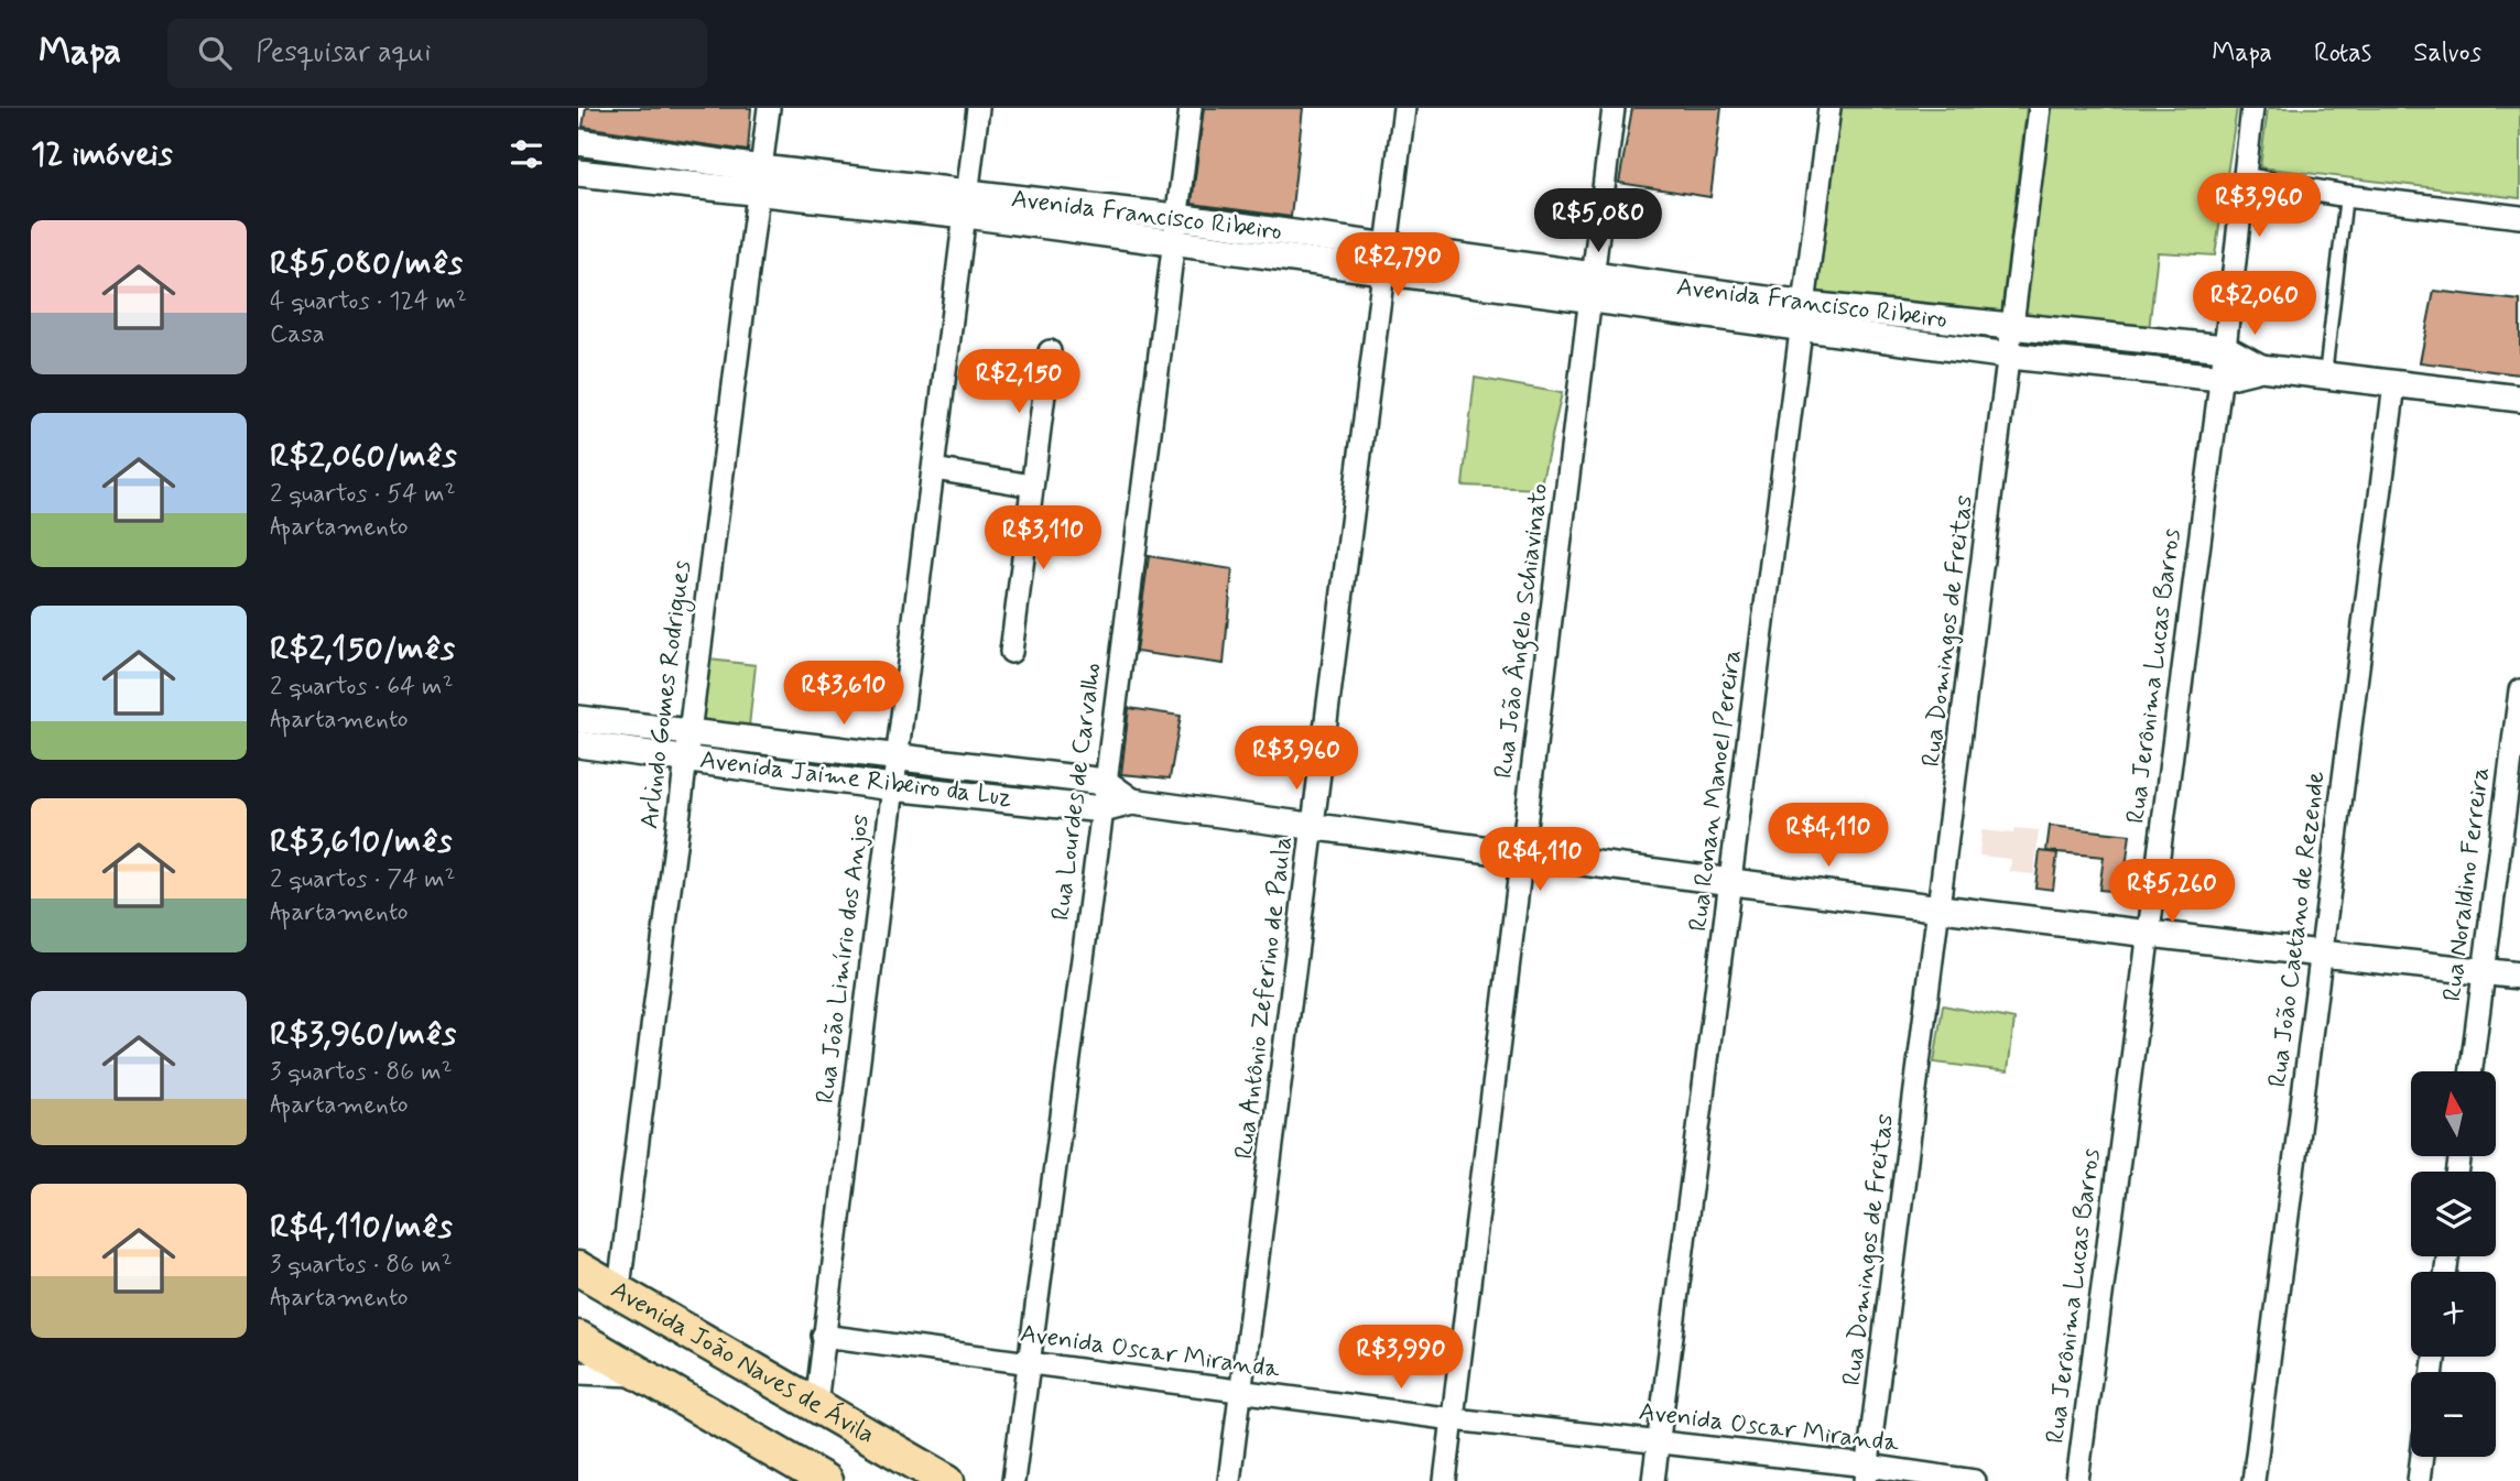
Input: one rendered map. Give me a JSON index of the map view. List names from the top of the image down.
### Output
{
  "streets": {
    "main road": ["Avenida João Naves de Ávila"],
    "street": [
      "Avenida Francisco Ribeiro",
      "Rua João Ângelo Schiavinato",
      "Rua Domingos de Freitas",
      "Rua Jerônima Lucas Barros",
      "Arlindo Gomes Rodrigues",
      "Avenida Jaime Ribeiro da Luz",
      "Rua Ronan Manoel Pereira",
      "Rua Lourdes de Carvalho",
      "Rua Noraldino Ferreira",
      "Rua João Caetano de Rezende",
      "Rua João Limírio dos Anjos",
      "Rua Antônio Zeferino de Paula",
      "Avenida Oscar Miranda"
    ]
  },
  "crossings": [
    ["Avenida Francisco Ribeiro", "Rua João Ângelo Schiavinato"],
    ["Avenida Francisco Ribeiro", "Rua Domingos de Freitas"],
    ["Avenida Francisco Ribeiro", "Rua Jerônima Lucas Barros"],
    ["Avenida Francisco Ribeiro", "Arlindo Gomes Rodrigues"],
    ["Avenida Francisco Ribeiro", "Rua Ronan Manoel Pereira"],
    ["Avenida Francisco Ribeiro", "Rua Lourdes de Carvalho"],
    ["Avenida Francisco Ribeiro", "Rua João Caetano de Rezende"],
    ["Avenida Francisco Ribeiro", "Rua João Limírio dos Anjos"],
    ["Avenida Francisco Ribeiro", "Rua Antônio Zeferino de Paula"],
    ["Rua João Ângelo Schiavinato", "Avenida Jaime Ribeiro da Luz"],
    ["Rua João Ângelo Schiavinato", "Avenida Oscar Miranda"],
    ["Rua Domingos de Freitas", "Avenida Jaime Ribeiro da Luz"],
    ["Rua Domingos de Freitas", "Avenida Oscar Miranda"],
    ["Rua Jerônima Lucas Barros", "Avenida Jaime Ribeiro da Luz"],
    ["Arlindo Gomes Rodrigues", "Avenida Jaime Ribeiro da Luz"],
    ["Arlindo Gomes Rodrigues", "Avenida João Naves de Ávila"],
    ["Avenida Jaime Ribeiro da Luz", "Rua Ronan Manoel Pereira"],
    ["Avenida Jaime Ribeiro da Luz", "Rua Lourdes de Carvalho"],
    ["Avenida Jaime Ribeiro da Luz", "Rua Noraldino Ferreira"],
    ["Avenida Jaime Ribeiro da Luz", "Rua João Caetano de Rezende"],
    ["Avenida Jaime Ribeiro da Luz", "Rua João Limírio dos Anjos"],
    ["Avenida Jaime Ribeiro da Luz", "Rua Antônio Zeferino de Paula"],
    ["Rua Ronan Manoel Pereira", "Avenida Oscar Miranda"],
    ["Rua Lourdes de Carvalho", "Avenida Oscar Miranda"],
    ["Rua João Limírio dos Anjos", "Avenida Oscar Miranda"],
    ["Rua João Limírio dos Anjos", "Avenida João Naves de Ávila"],
    ["Rua Antônio Zeferino de Paula", "Avenida Oscar Miranda"]
  ],
  "north": "top",
  "page": {
    "header": "Mapa",
    "search": "Pesquisar aqui",
    "nav": ["Mapa", "Rotas", "Salvos"],
    "heading": "12 imóveis",
    "price": [
      "R$3,960",
      "R$5,080",
      "R$2,790",
      "R$2,060",
      "R$2,150",
      "R$3,110",
      "R$3,610",
      "R$3,960",
      "R$4,110",
      "R$4,110",
      "R$5,260",
      "R$3,990"
    ],
    "list": [
      {
        "name": "R$5,080/mês",
        "note": "4 quartos · 124 m² · Casa"
      },
      {
        "name": "R$2,060/mês",
        "note": "2 quartos · 54 m² · Apartamento"
      },
      {
        "name": "R$2,150/mês",
        "note": "2 quartos · 64 m² · Apartamento"
      },
      {
        "name": "R$3,610/mês",
        "note": "2 quartos · 74 m² · Apartamento"
      },
      {
        "name": "R$3,960/mês",
        "note": "3 quartos · 86 m² · Apartamento"
      },
      {
        "name": "R$4,110/mês",
        "note": "3 quartos · 86 m² · Apartamento"
      }
    ],
    "map_buttons": ["+", "−"]
  }
}
